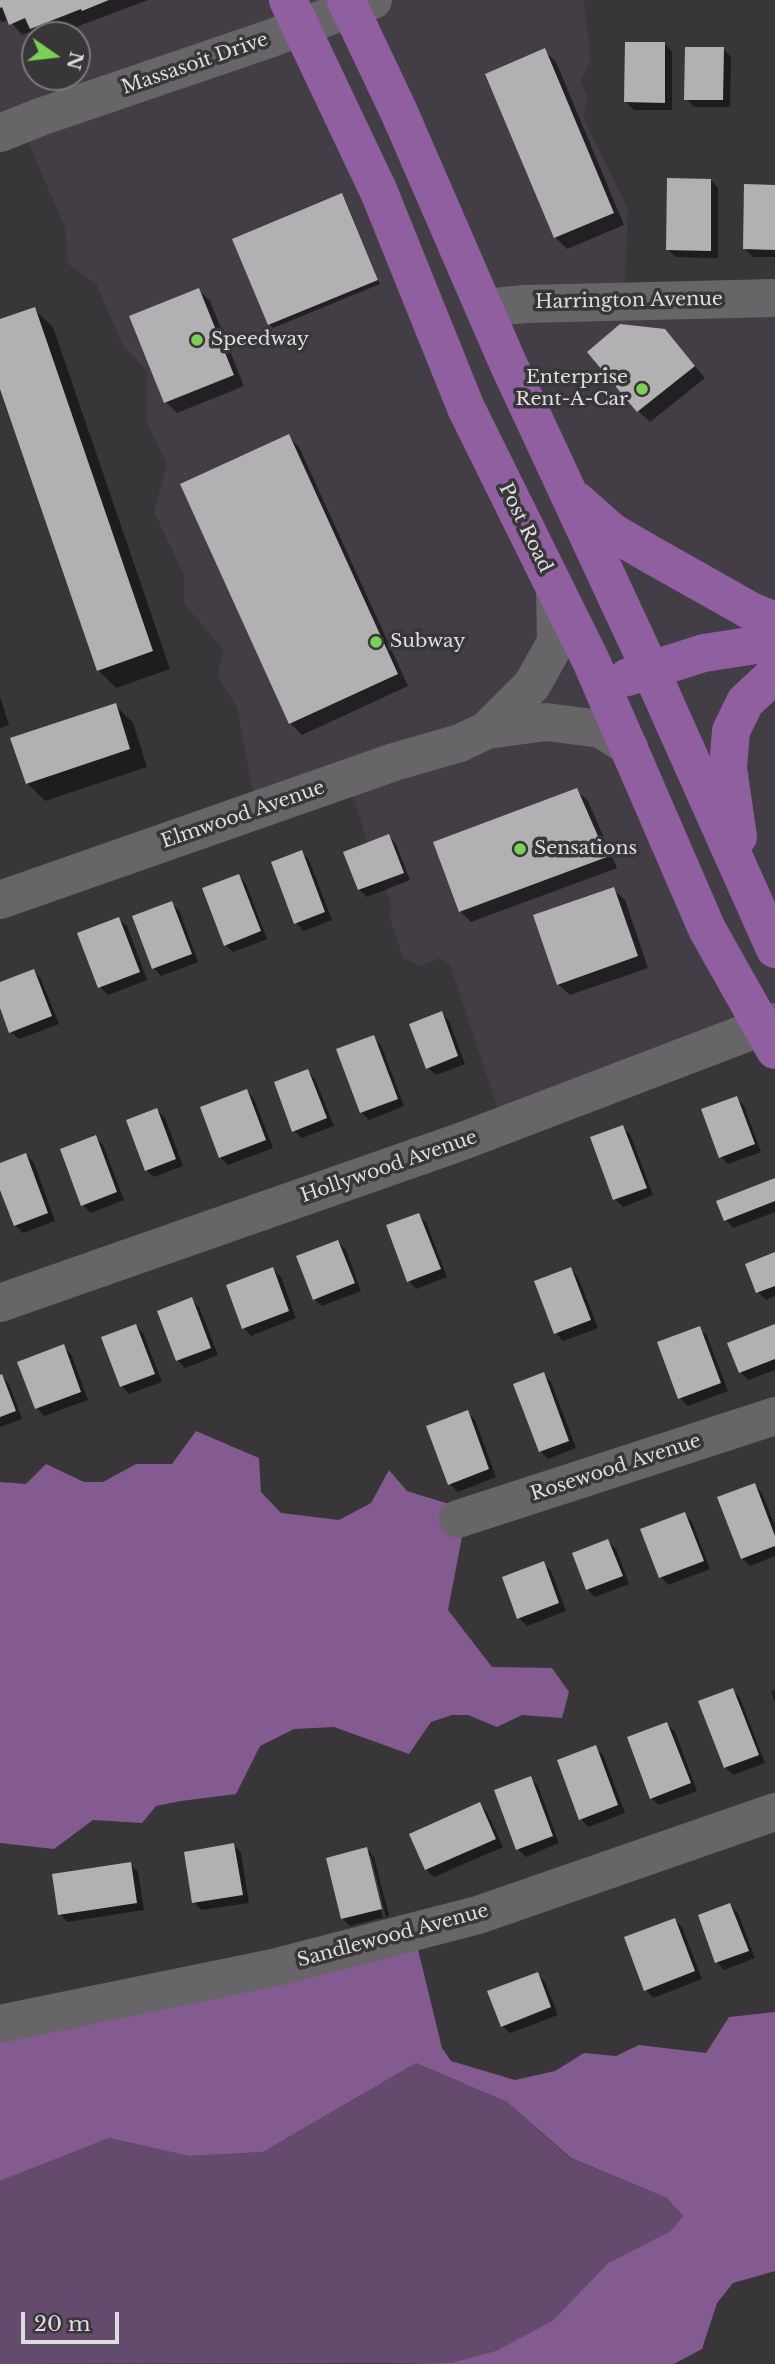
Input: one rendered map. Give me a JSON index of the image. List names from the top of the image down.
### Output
{
  "streets": {
    "main road": ["Post Road"],
    "street": [
      "Massasoit Drive",
      "Harrington Avenue",
      "Elmwood Avenue",
      "Hollywood Avenue",
      "Rosewood Avenue",
      "Sandlewood Avenue"
    ]
  },
  "crossings": [
    ["Massasoit Drive", "Post Road"],
    ["Post Road", "Elmwood Avenue"],
    ["Post Road", "Hollywood Avenue"]
  ],
  "places": [
    "Speedway",
    "Enterprise Rent-A-Car",
    "Subway",
    "Sensations"
  ],
  "scale_bar": "20 m",
  "north": "right"
}
